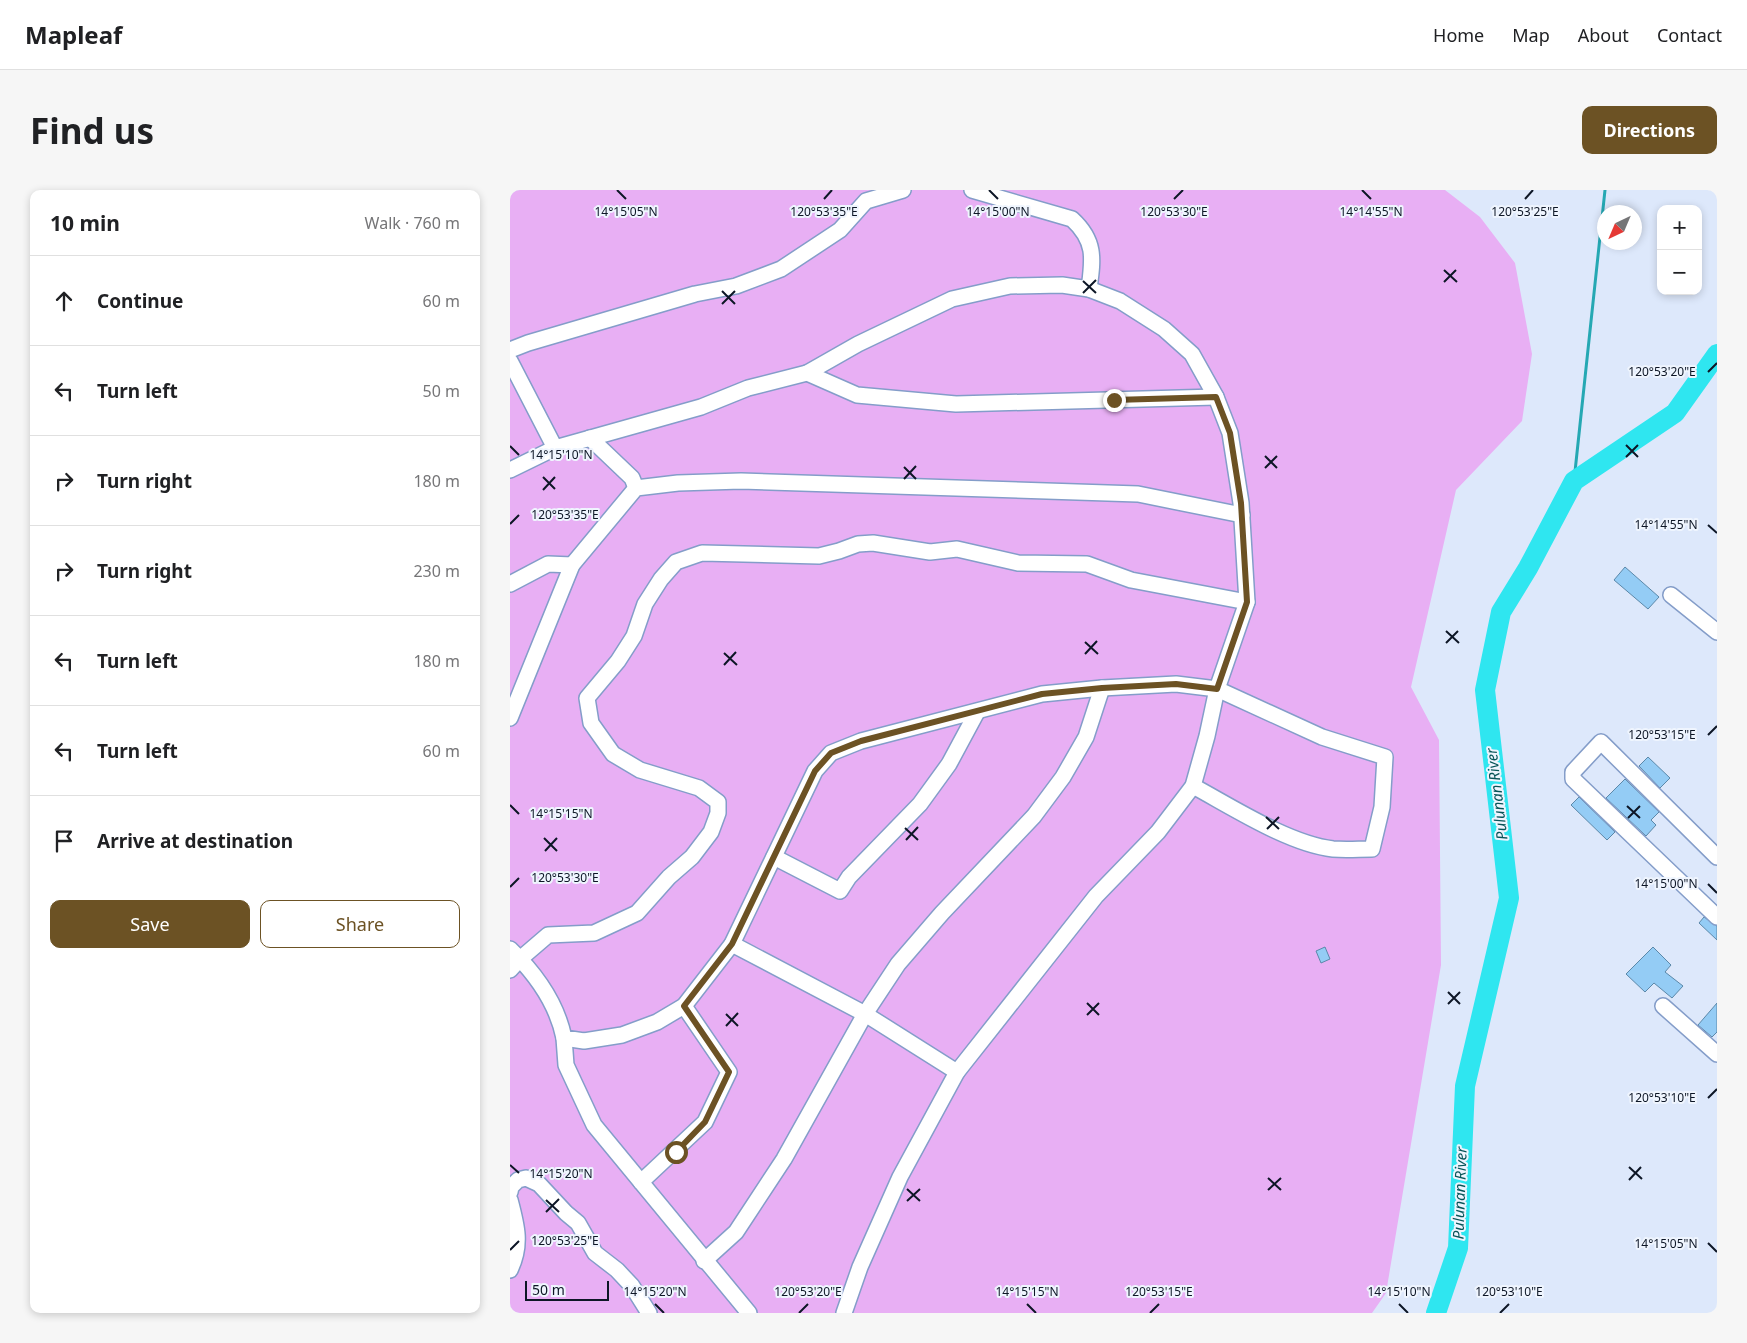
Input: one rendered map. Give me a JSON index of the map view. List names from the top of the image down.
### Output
{
  "water": ["Pulunan River"],
  "scale_bar": "50 m",
  "north": "bottom left",
  "page": {
    "header": "Mapleaf",
    "nav": [
      "Home",
      "Map",
      "About",
      "Contact"
    ],
    "buttons": [
      "Directions",
      ["Save", "Share"]
    ],
    "title": "Find us",
    "heading": ["10 min", "Walk · 760 m"],
    "map_buttons": ["+", "−"],
    "list": [
      ["Continue", "60 m"],
      ["Turn left", "50 m"],
      ["Turn right", "180 m"],
      ["Turn right", "230 m"],
      ["Turn left", "180 m"],
      ["Turn left", "60 m"],
      "Arrive at destination"
    ],
    "scale": "50 m"
  },
  "coordinates": [
    "14°15'05\"N",
    "14°15'00\"N",
    "14°14'55\"N",
    "120°53'35\"E",
    "120°53'30\"E",
    "120°53'25\"E",
    "120°53'20\"E",
    "14°15'10\"N",
    "120°53'15\"E",
    "14°15'15\"N",
    "120°53'10\"E",
    "14°15'20\"N"
  ]
}
